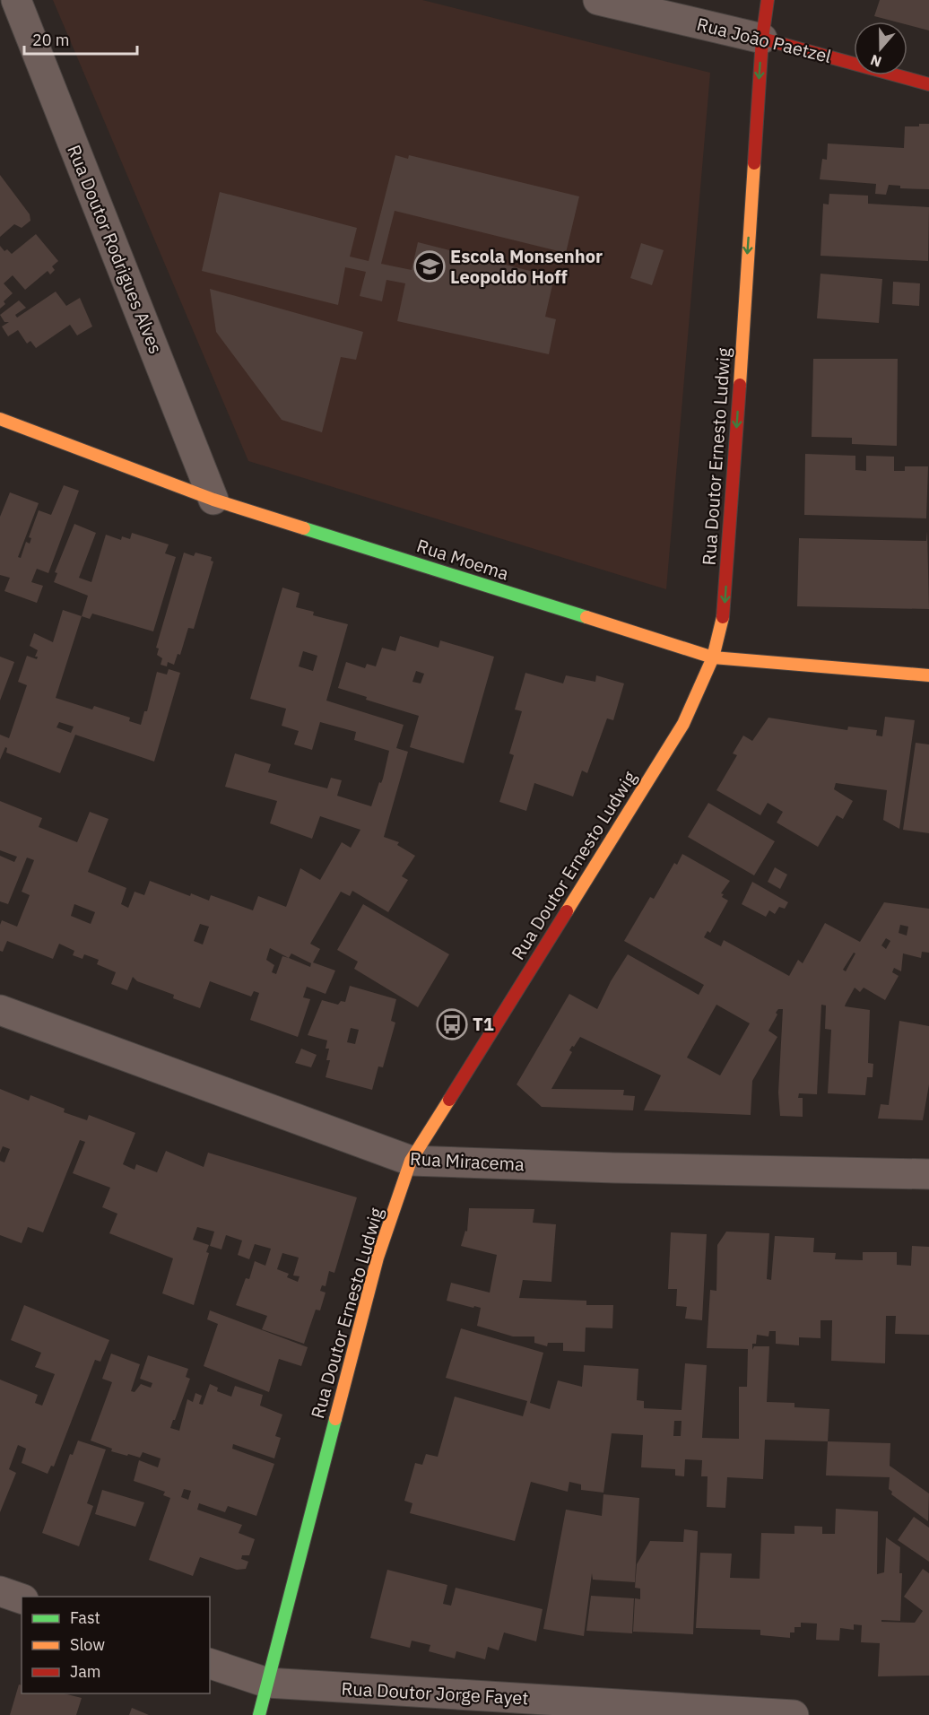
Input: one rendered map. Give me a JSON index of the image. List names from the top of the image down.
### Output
{
  "streets": {
    "street": [
      "Rua João Paetzel",
      "Rua Doutor Rodrigues Alves",
      "Rua Doutor Ernesto Ludwig",
      "Rua Moema",
      "Rua Miracema",
      "Rua Doutor Jorge Fayet"
    ]
  },
  "crossings": [
    ["Rua João Paetzel", "Rua Doutor Ernesto Ludwig"],
    ["Rua Doutor Rodrigues Alves", "Rua Moema"],
    ["Rua Doutor Ernesto Ludwig", "Rua Moema"],
    ["Rua Doutor Ernesto Ludwig", "Rua Miracema"],
    ["Rua Doutor Ernesto Ludwig", "Rua Doutor Jorge Fayet"]
  ],
  "places": {
    "school or university": ["Escola Monsenhor Leopoldo Hoff"],
    "bus stop": ["T1"]
  },
  "legend": ["Fast", "Slow", "Jam"],
  "scale_bar": "20 m",
  "north": "bottom"
}
